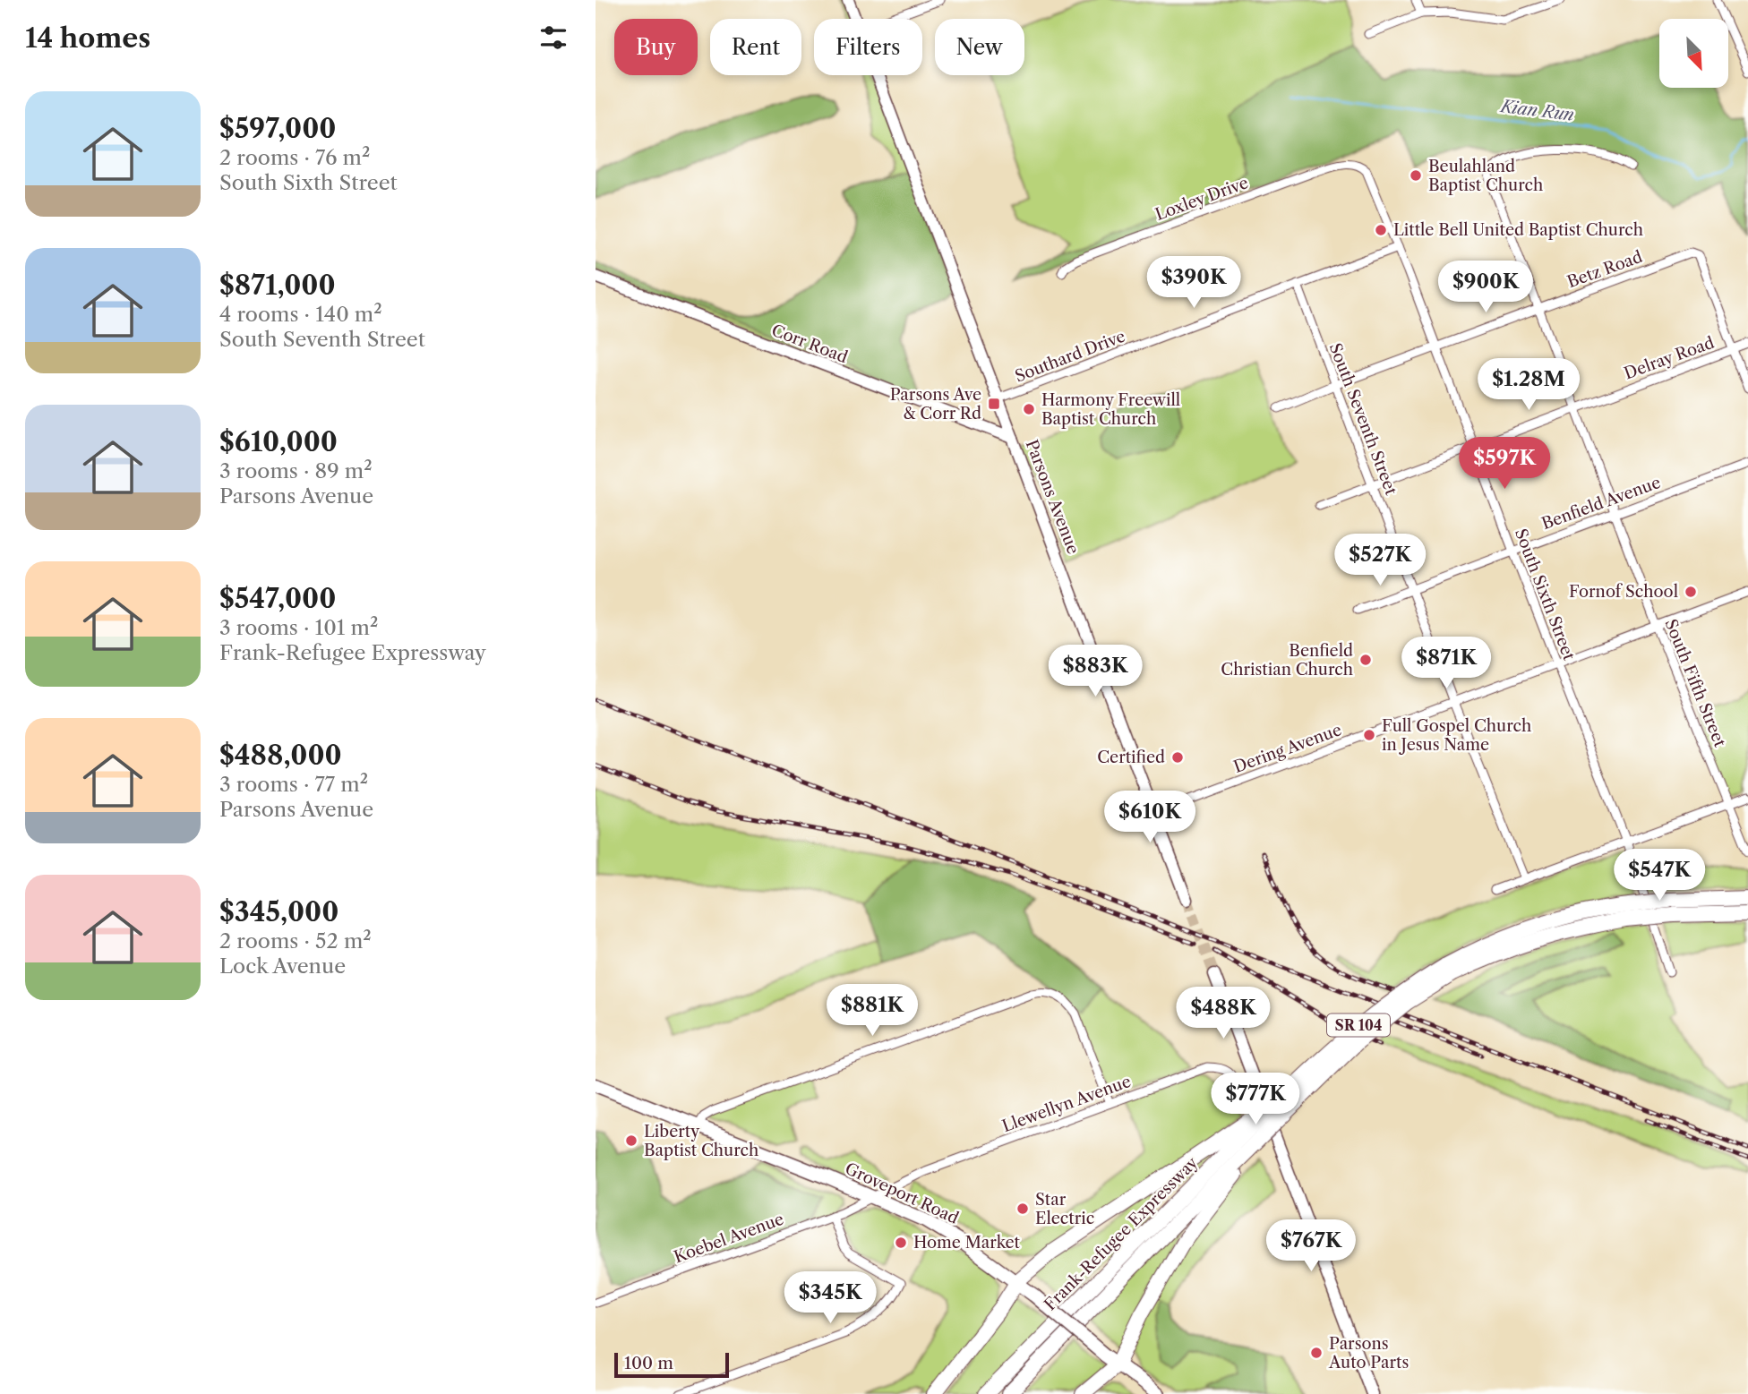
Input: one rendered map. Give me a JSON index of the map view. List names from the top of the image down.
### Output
{
  "streets": {
    "highway": ["SR 104", "Frank-Refugee Expressway"],
    "main road": ["Groveport Road"],
    "street": [
      "Loxley Drive",
      "Betz Road",
      "Corr Road",
      "Southard Drive",
      "Delray Road",
      "South Seventh Street",
      "Parsons Avenue",
      "Benfield Avenue",
      "South Sixth Street",
      "South Fifth Street",
      "Dering Avenue",
      "Llewellyn Avenue",
      "Koebel Avenue"
    ]
  },
  "crossings": [
    ["Loxley Drive", "South Sixth Street"],
    ["Betz Road", "Delray Road"],
    ["Betz Road", "South Seventh Street"],
    ["Betz Road", "South Sixth Street"],
    ["Betz Road", "South Fifth Street"],
    ["Corr Road", "Parsons Avenue"],
    ["Southard Drive", "South Seventh Street"],
    ["Southard Drive", "Parsons Avenue"],
    ["Southard Drive", "South Sixth Street"],
    ["Delray Road", "South Seventh Street"],
    ["Delray Road", "South Sixth Street"],
    ["Delray Road", "South Fifth Street"],
    ["South Seventh Street", "Benfield Avenue"],
    ["South Seventh Street", "Dering Avenue"],
    ["Parsons Avenue", "Dering Avenue"],
    ["Benfield Avenue", "South Sixth Street"],
    ["Benfield Avenue", "South Fifth Street"],
    ["South Sixth Street", "Dering Avenue"],
    ["South Fifth Street", "Dering Avenue"],
    ["Llewellyn Avenue", "Groveport Road"],
    ["Llewellyn Avenue", "Koebel Avenue"],
    ["Groveport Road", "Koebel Avenue"]
  ],
  "water": ["Kian Run"],
  "places": {
    "other": [
      "Beulahland Baptist Church",
      "Little Bell United Baptist Church",
      "Harmony Freewill Baptist Church",
      "Fornof School",
      "Benfield Christian Church",
      "Full Gospel Church in Jesus Name",
      "Certified",
      "Liberty Baptist Church",
      "Star Electric",
      "Home Market",
      "Parsons Auto Parts"
    ],
    "transit": ["Parsons Ave & Corr Rd"]
  },
  "scale_bar": "100 m",
  "north": "bottom right",
  "page": {
    "heading": "14 homes",
    "chip": [
      "Buy",
      "Rent",
      "Filters",
      "New"
    ],
    "list": [
      {
        "name": "$597,000",
        "note": "2 rooms · 76 m² · South Sixth Street"
      },
      {
        "name": "$871,000",
        "note": "4 rooms · 140 m² · South Seventh Street"
      },
      {
        "name": "$610,000",
        "note": "3 rooms · 89 m² · Parsons Avenue"
      },
      {
        "name": "$547,000",
        "note": "3 rooms · 101 m² · Frank-Refugee Expressway"
      },
      {
        "name": "$488,000",
        "note": "3 rooms · 77 m² · Parsons Avenue"
      },
      {
        "name": "$345,000",
        "note": "2 rooms · 52 m² · Lock Avenue"
      }
    ],
    "price": [
      "$390K",
      "$900K",
      "$1.28M",
      "$597K",
      "$527K",
      "$871K",
      "$883K",
      "$610K",
      "$547K",
      "$881K",
      "$488K",
      "$777K",
      "$767K",
      "$345K"
    ],
    "scale": "100 m"
  }
}
